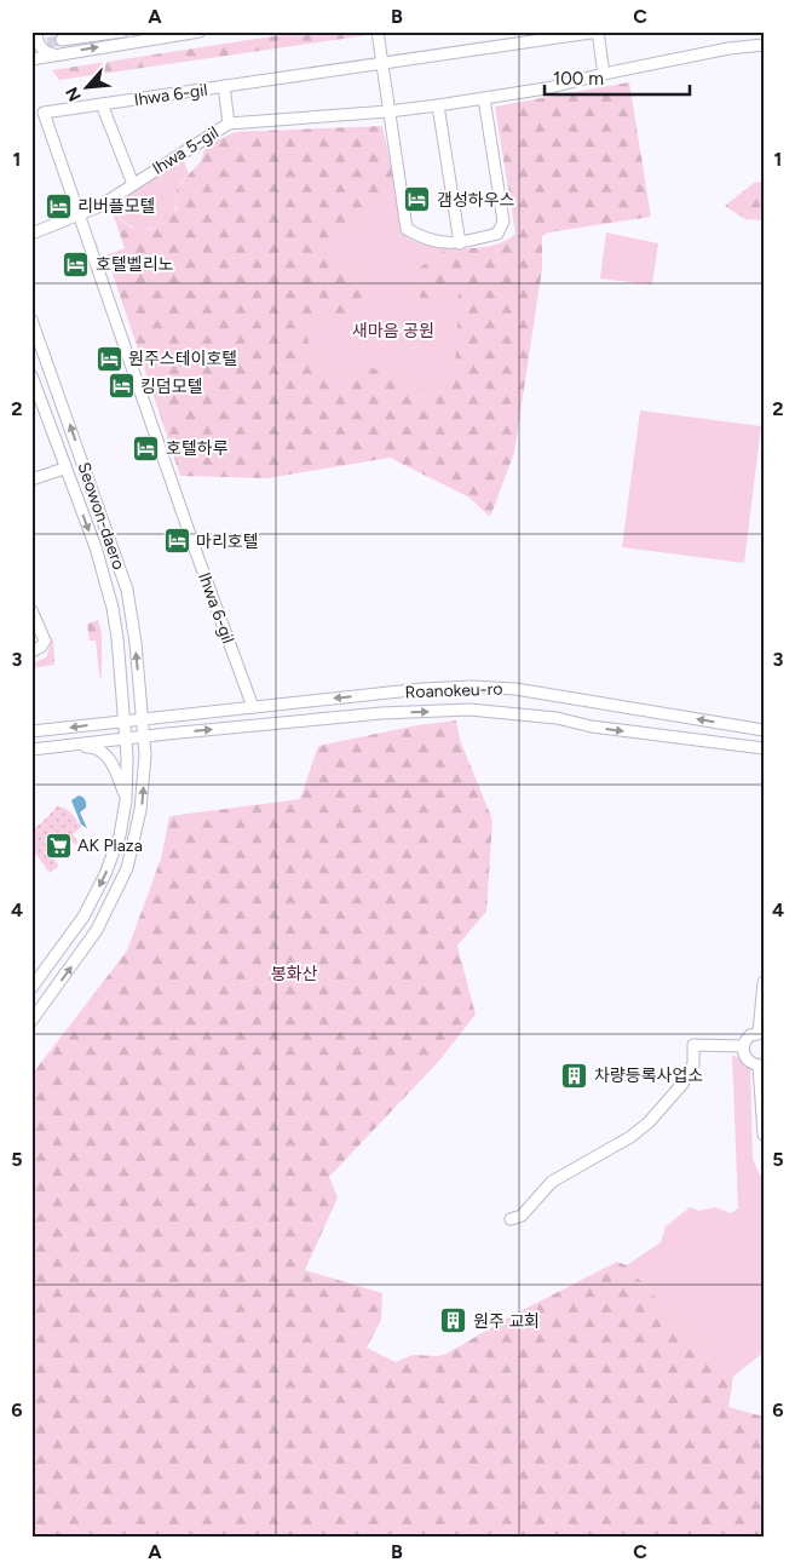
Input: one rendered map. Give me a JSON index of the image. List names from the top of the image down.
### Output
{
  "streets": {
    "street": [
      "Ihwa 6-gil",
      "Ihwa 5-gil",
      "Seowon-daero",
      "Roanokeu-ro"
    ]
  },
  "crossings": [
    ["Ihwa 6-gil", "Ihwa 5-gil"],
    ["Ihwa 6-gil", "Roanokeu-ro"],
    ["Seowon-daero", "Roanokeu-ro"]
  ],
  "parks": ["새마음 공원", "봉화산"],
  "places": {
    "hotel": [
      "갬성하우스",
      "리버플모텔",
      "호텔벨리노",
      "원주스테이호텔",
      "킹덤모텔",
      "호텔하루",
      "마리호텔"
    ],
    "supermarket": ["AK Plaza"],
    "building": ["차량등록사업소", "원주 교회"]
  },
  "scale_bar": "100 m",
  "north": "bottom left",
  "grid": {
    "columns": ["A", "B", "C"],
    "rows": [
      "1",
      "2",
      "3",
      "4",
      "5",
      "6"
    ]
  }
}
